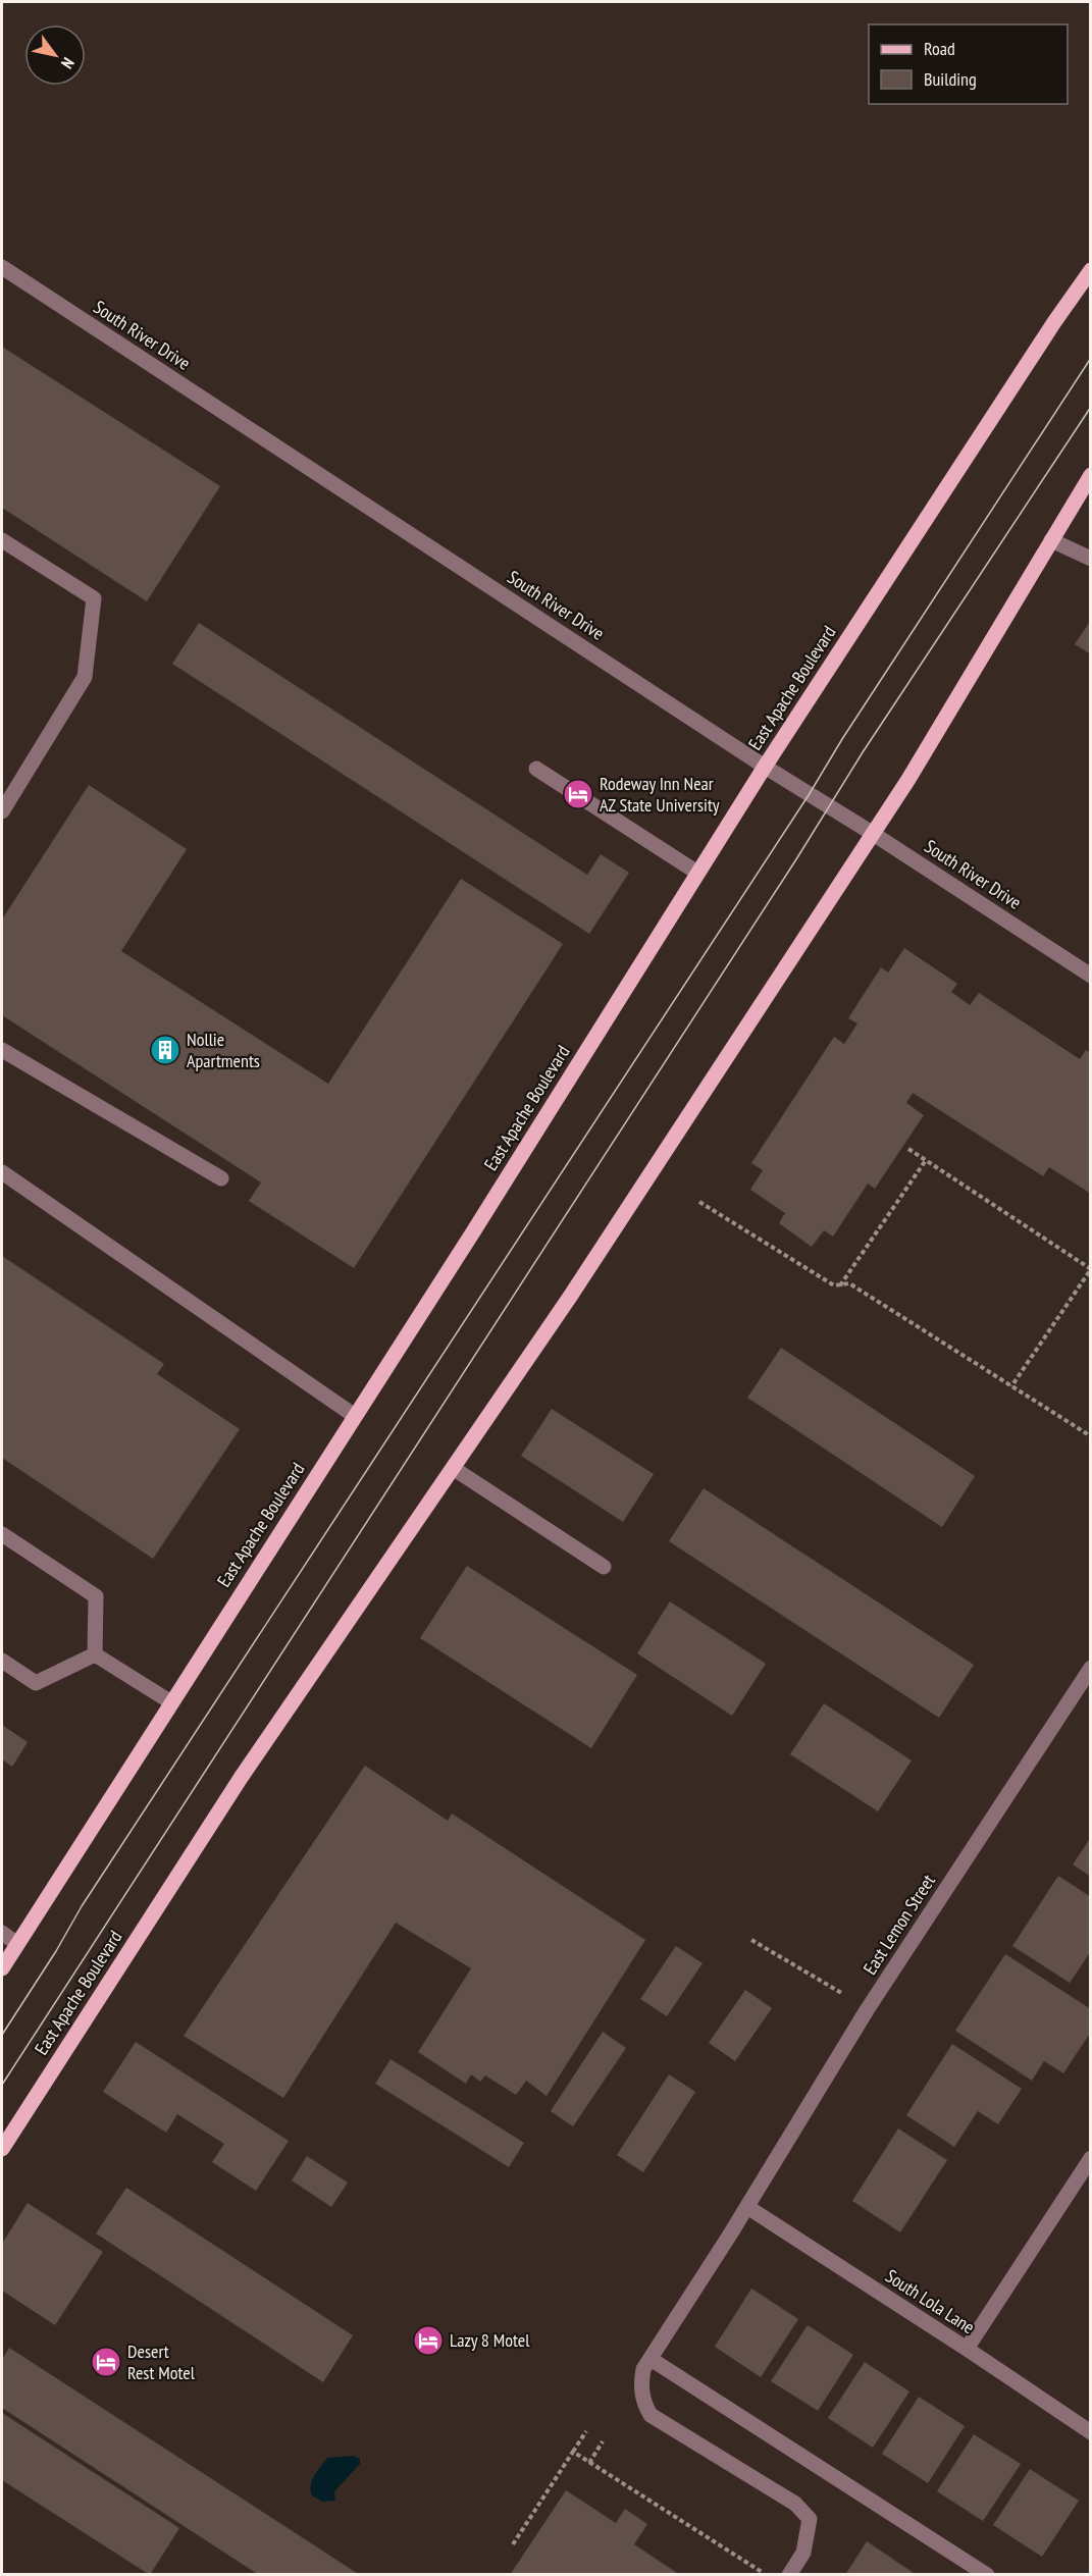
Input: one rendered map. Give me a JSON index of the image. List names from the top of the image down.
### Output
{
  "streets": {
    "main road": ["East Apache Boulevard"],
    "street": ["South River Drive", "East Lemon Street", "South Lola Lane"]
  },
  "crossings": [
    ["South River Drive", "East Apache Boulevard"],
    ["East Lemon Street", "South Lola Lane"]
  ],
  "places": {
    "hotel": ["Rodeway Inn Near AZ State University", "Lazy 8 Motel", "Desert Rest Motel"],
    "building": ["Nollie Apartments"]
  },
  "legend": ["Road", "Building"],
  "north": "bottom right"
}
